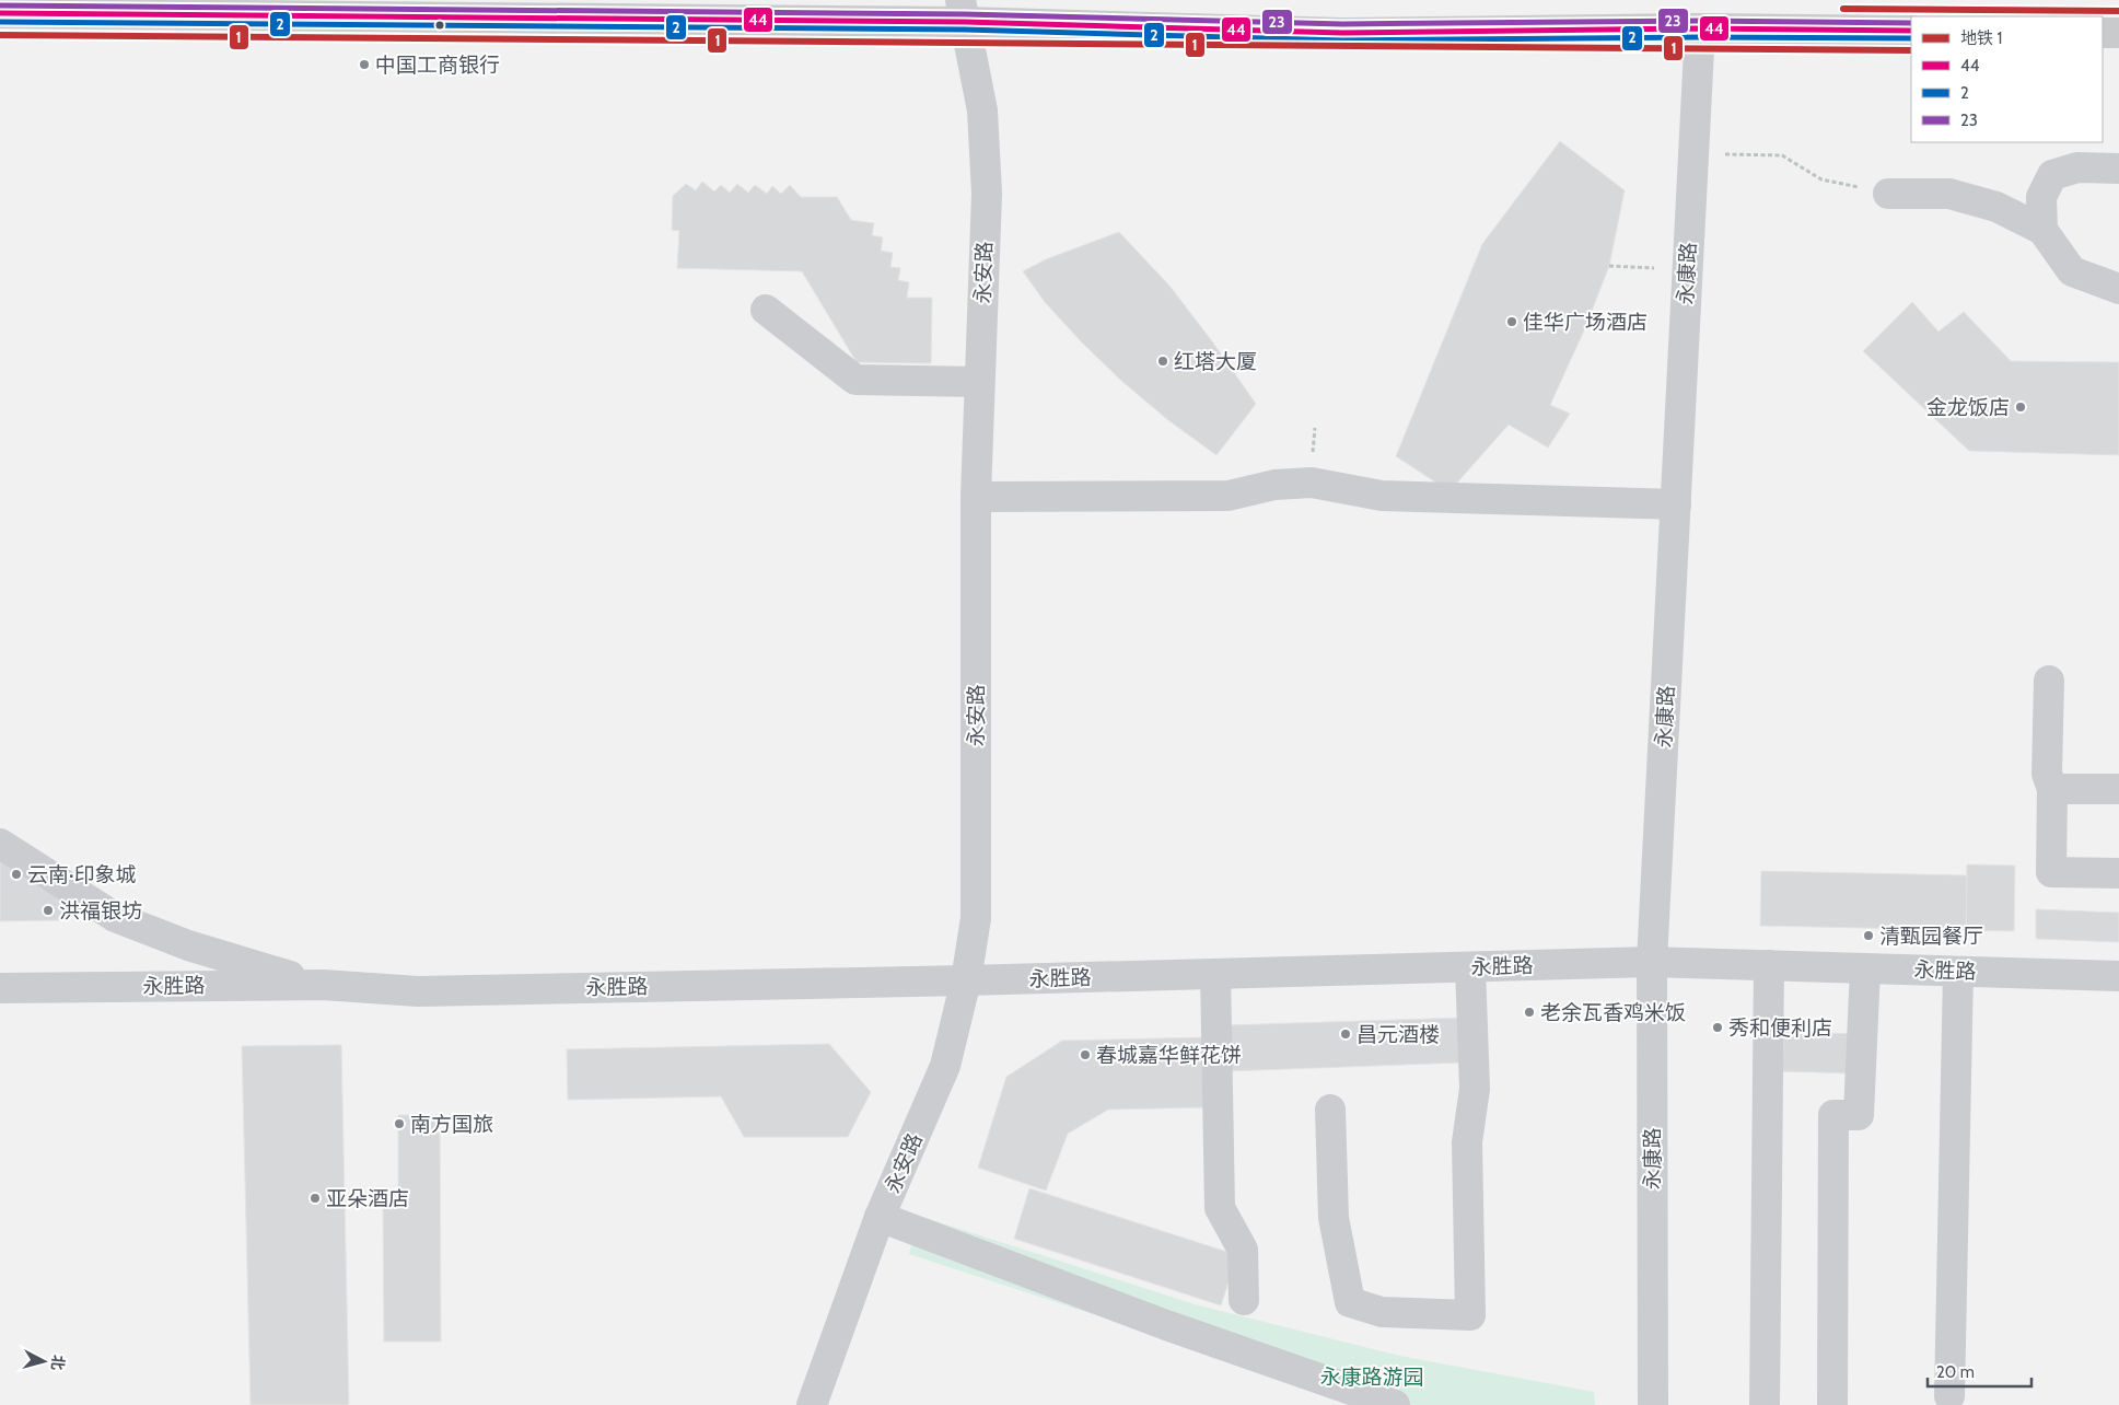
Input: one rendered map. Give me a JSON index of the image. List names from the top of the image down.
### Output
{
  "streets": {
    "street": ["永安路", "永康路", "永胜路"]
  },
  "crossings": [
    ["永安路", "永胜路"],
    ["永康路", "永胜路"]
  ],
  "parks": ["永康路游园"],
  "places": [
    "中国工商银行",
    "佳华广场酒店",
    "红塔大厦",
    "金龙饭店",
    "云南·印象城",
    "洪福银坊",
    "清甄园餐厅",
    "老余瓦香鸡米饭",
    "秀和便利店",
    "昌元酒楼",
    "春城嘉华鲜花饼",
    "南方国旅",
    "亚朵酒店"
  ],
  "lines": [
    "transit line 23",
    "metro line 1",
    "transit line 44",
    "transit line 2"
  ],
  "legend": [
    "地铁 1",
    "44",
    "2",
    "23"
  ],
  "scale_bar": "20 m",
  "north": "right"
}
